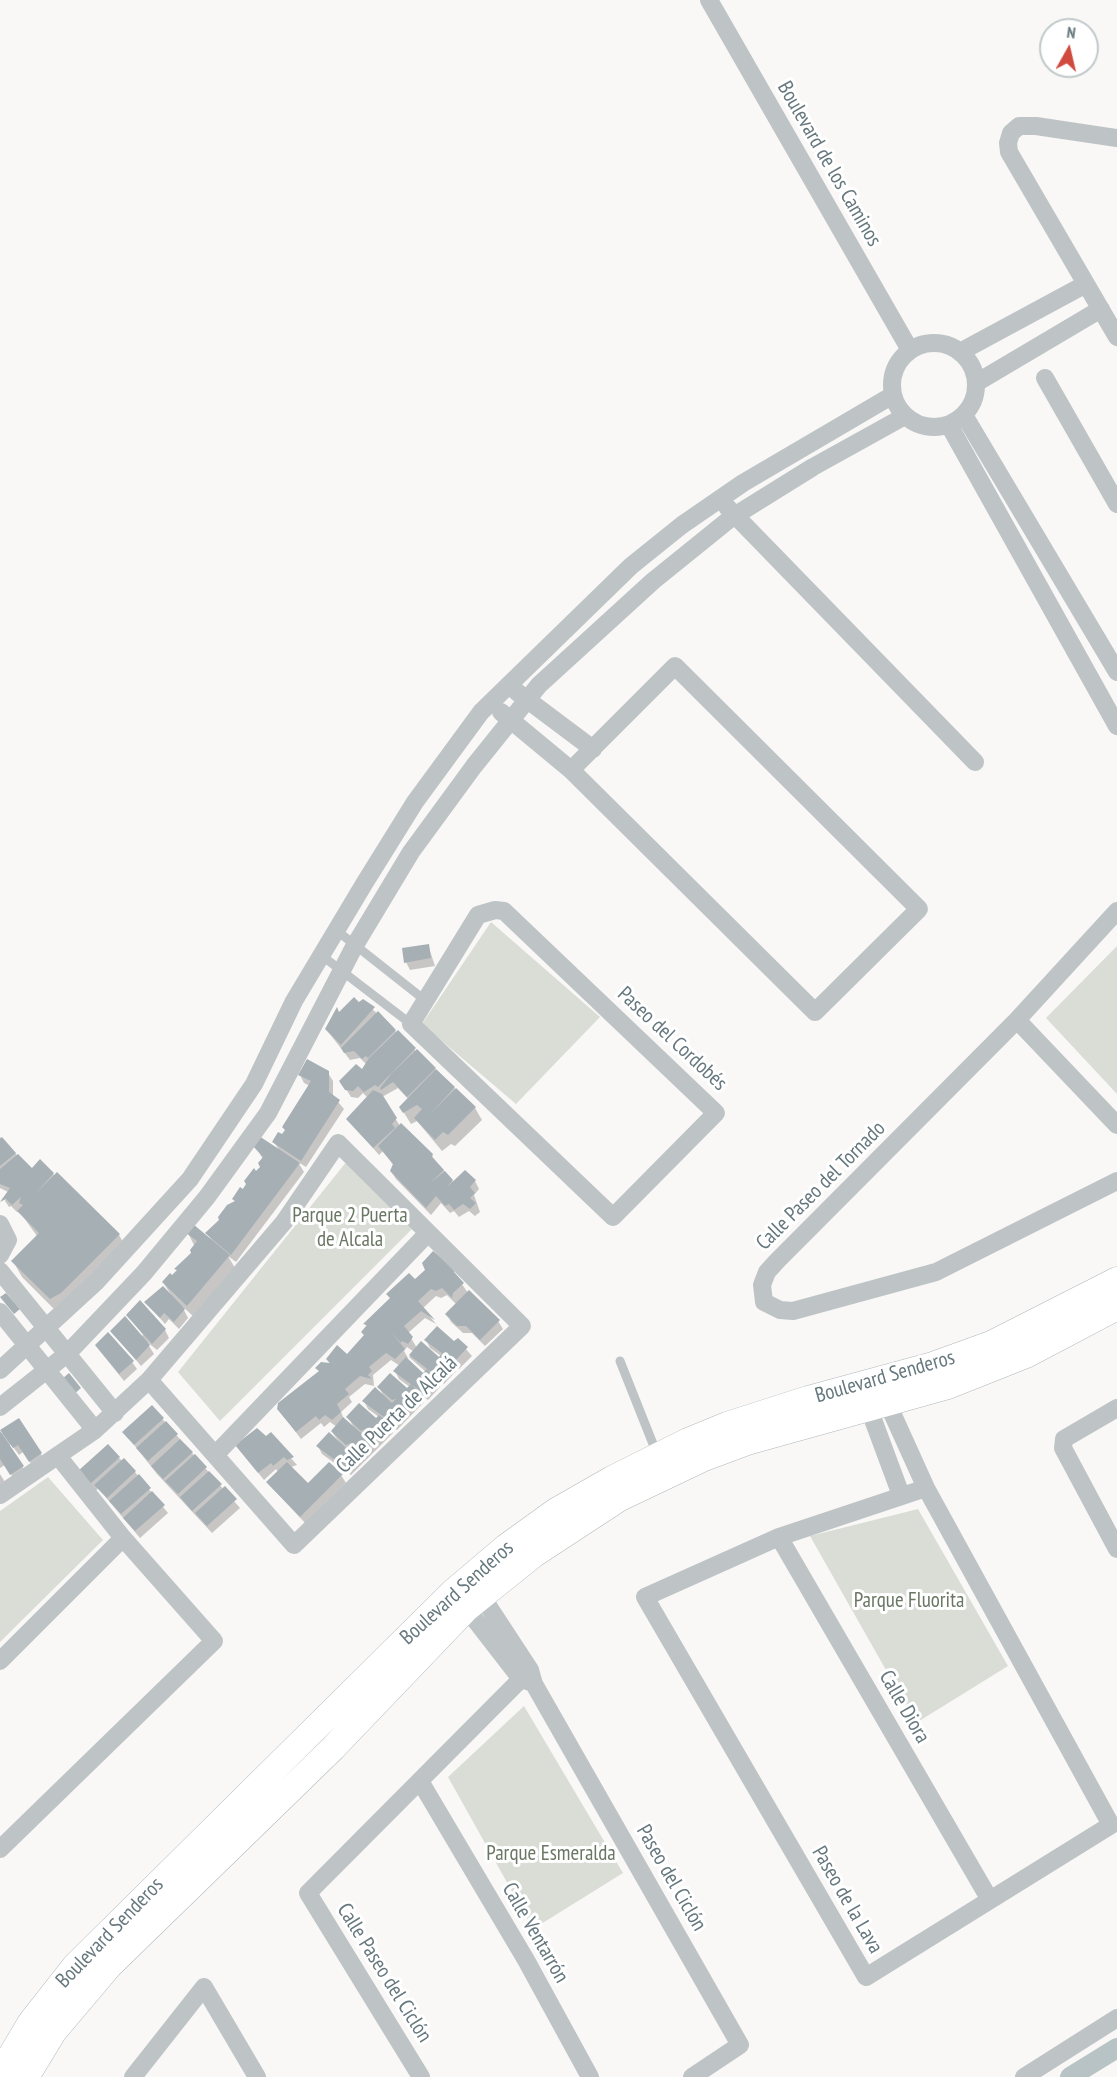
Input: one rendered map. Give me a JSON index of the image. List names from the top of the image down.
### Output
{
  "streets": {
    "main road": ["Boulevard Senderos"],
    "street": [
      "Boulevard de los Caminos",
      "Paseo del Cordobés",
      "Calle Paseo del Tornado",
      "Calle Puerta de Alcalá",
      "Calle Diora",
      "Paseo del Ciclón",
      "Paseo de la Lava",
      "Calle Ventarrón",
      "Calle Paseo del Ciclón"
    ]
  },
  "crossings": [
    ["Boulevard Senderos", "Paseo del Ciclón"],
    ["Boulevard Senderos", "Paseo de la Lava"],
    ["Calle Diora", "Paseo de la Lava"],
    ["Calle Ventarrón", "Calle Paseo del Ciclón"]
  ],
  "parks": ["Parque 2 Puerta de Alcala", "Parque Fluorita", "Parque Esmeralda"],
  "north": "top"
}
